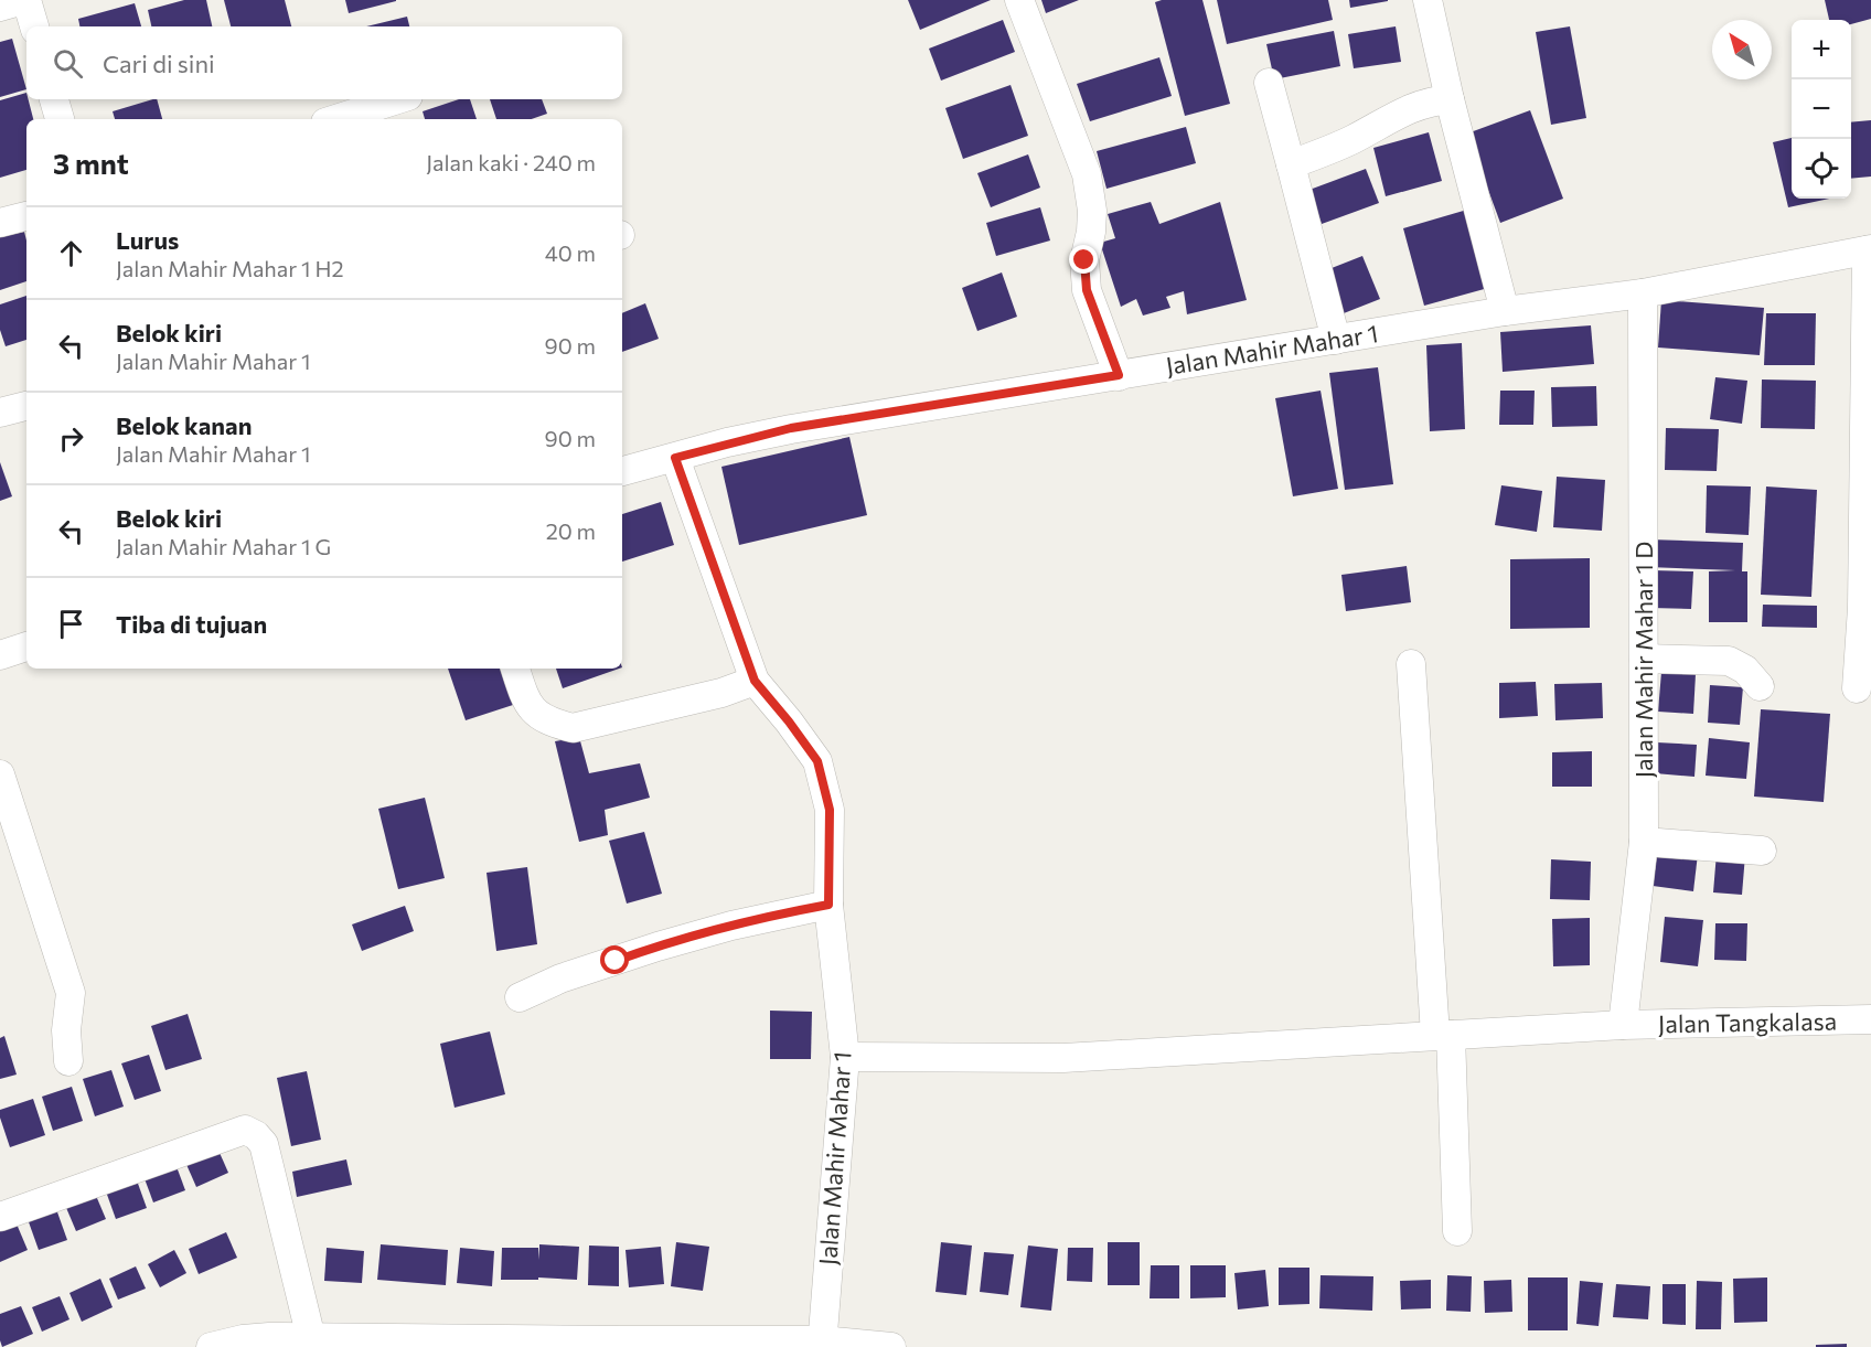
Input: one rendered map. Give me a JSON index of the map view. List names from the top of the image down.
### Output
{
  "streets": {
    "street": ["Jalan Mahir Mahar 1", "Jalan Mahir Mahar 1 D", "Jalan Tangkalasa"]
  },
  "crossings": [
    ["Jalan Mahir Mahar 1", "Jalan Mahir Mahar 1 D"],
    ["Jalan Mahir Mahar 1", "Jalan Tangkalasa"],
    ["Jalan Mahir Mahar 1 D", "Jalan Tangkalasa"]
  ],
  "north": "top left",
  "page": {
    "map_buttons": ["+", "−"],
    "search": "Cari di sini",
    "heading": ["3 mnt", "Jalan kaki · 240 m"],
    "list": [
      ["Lurus", "Jalan Mahir Mahar 1 H2", "40 m"],
      ["Belok kiri", "Jalan Mahir Mahar 1", "90 m"],
      ["Belok kanan", "Jalan Mahir Mahar 1", "90 m"],
      ["Belok kiri", "Jalan Mahir Mahar 1 G", "20 m"],
      "Tiba di tujuan"
    ]
  }
}
